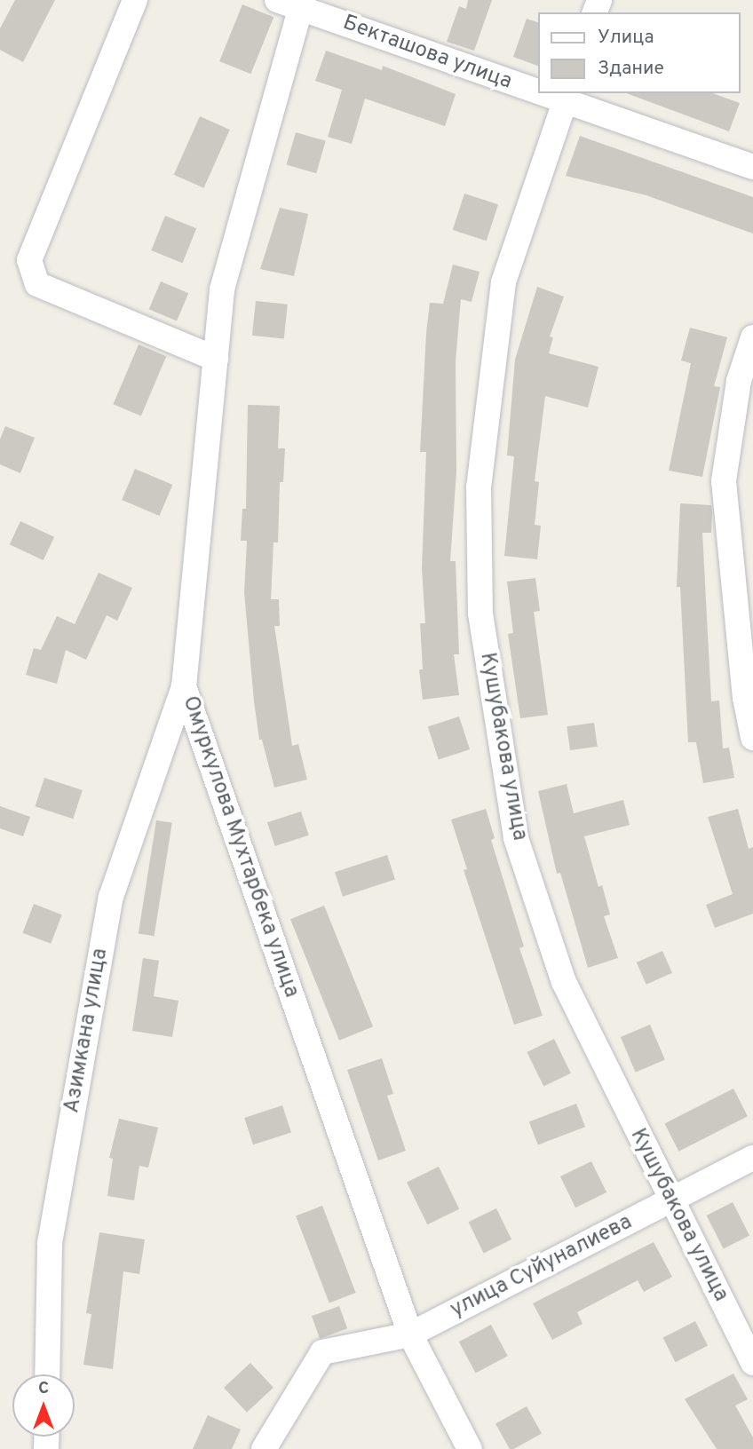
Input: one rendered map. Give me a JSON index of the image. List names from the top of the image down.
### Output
{
  "streets": {
    "street": [
      "Бекташова улица",
      "Кушубакова улица",
      "Омуркулова Мухтарбека улица",
      "Азимкана улица",
      "улица Суйуналиева"
    ]
  },
  "crossings": [
    ["Бекташова улица", "Кушубакова улица"],
    ["Бекташова улица", "Омуркулова Мухтарбека улица"],
    ["Кушубакова улица", "улица Суйуналиева"],
    ["Омуркулова Мухтарбека улица", "Азимкана улица"],
    ["Омуркулова Мухтарбека улица", "улица Суйуналиева"]
  ],
  "legend": ["Улица", "Здание"],
  "north": "top"
}
